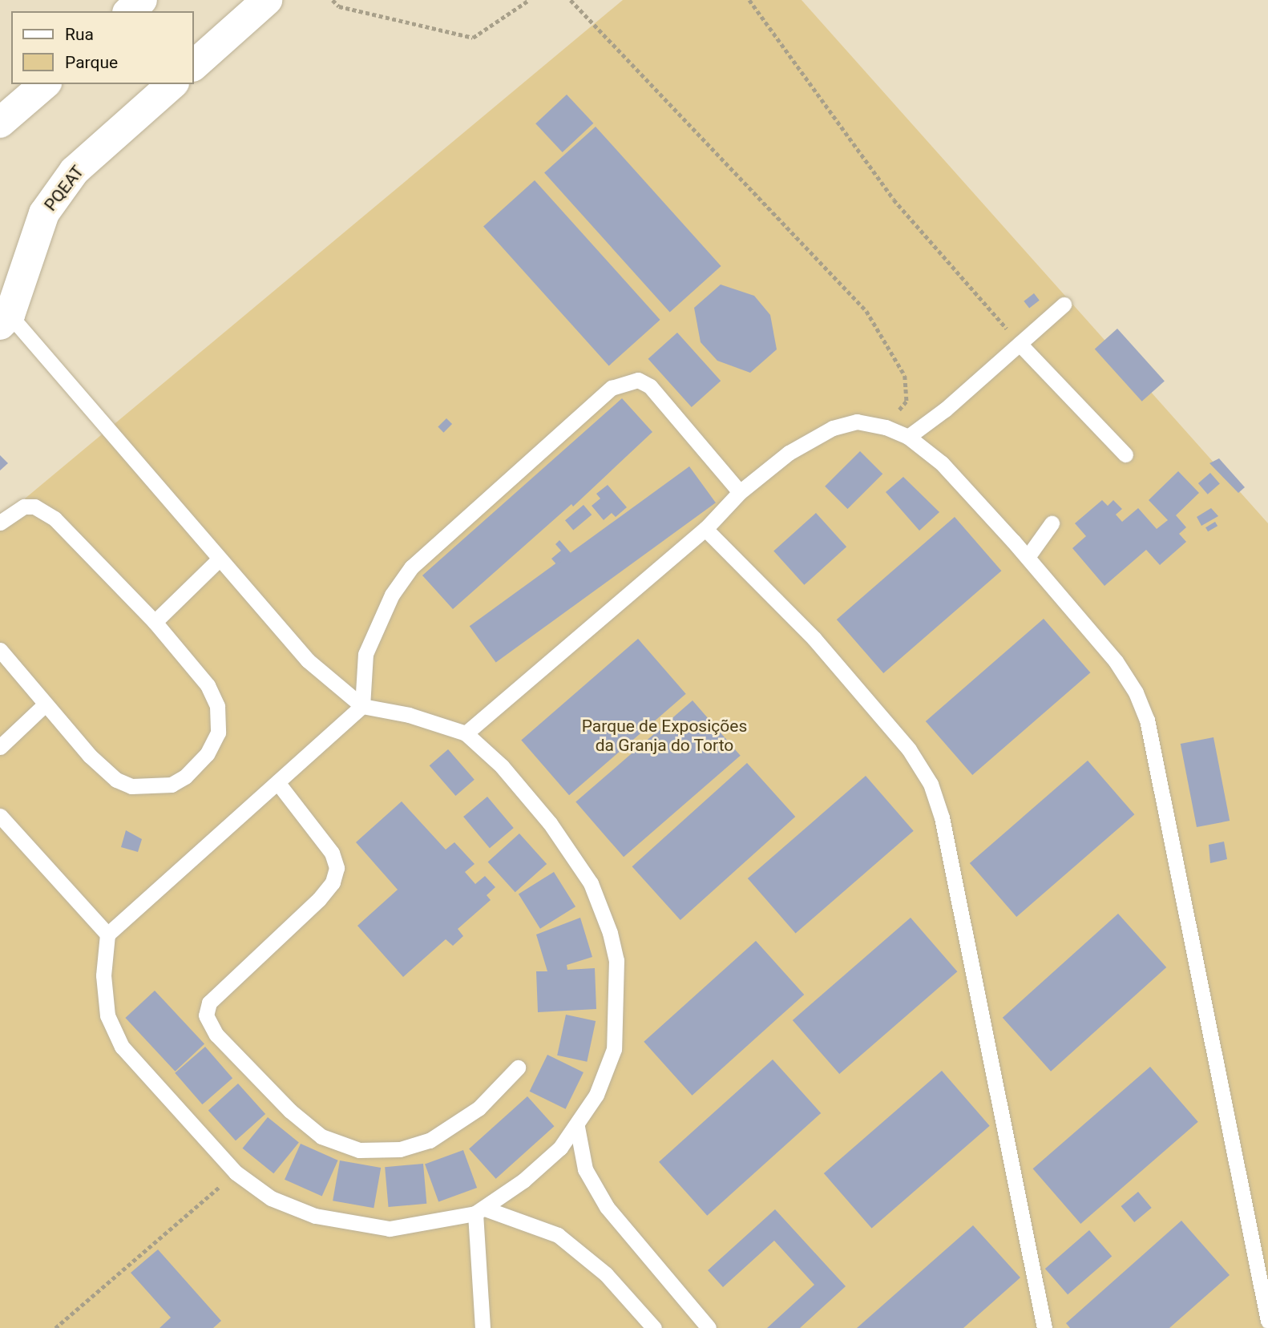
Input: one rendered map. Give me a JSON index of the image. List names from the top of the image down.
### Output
{
  "streets": {
    "street": ["PQEAT"]
  },
  "parks": ["Parque de Exposições da Granja do Torto"],
  "legend": ["Rua", "Parque"]
}
